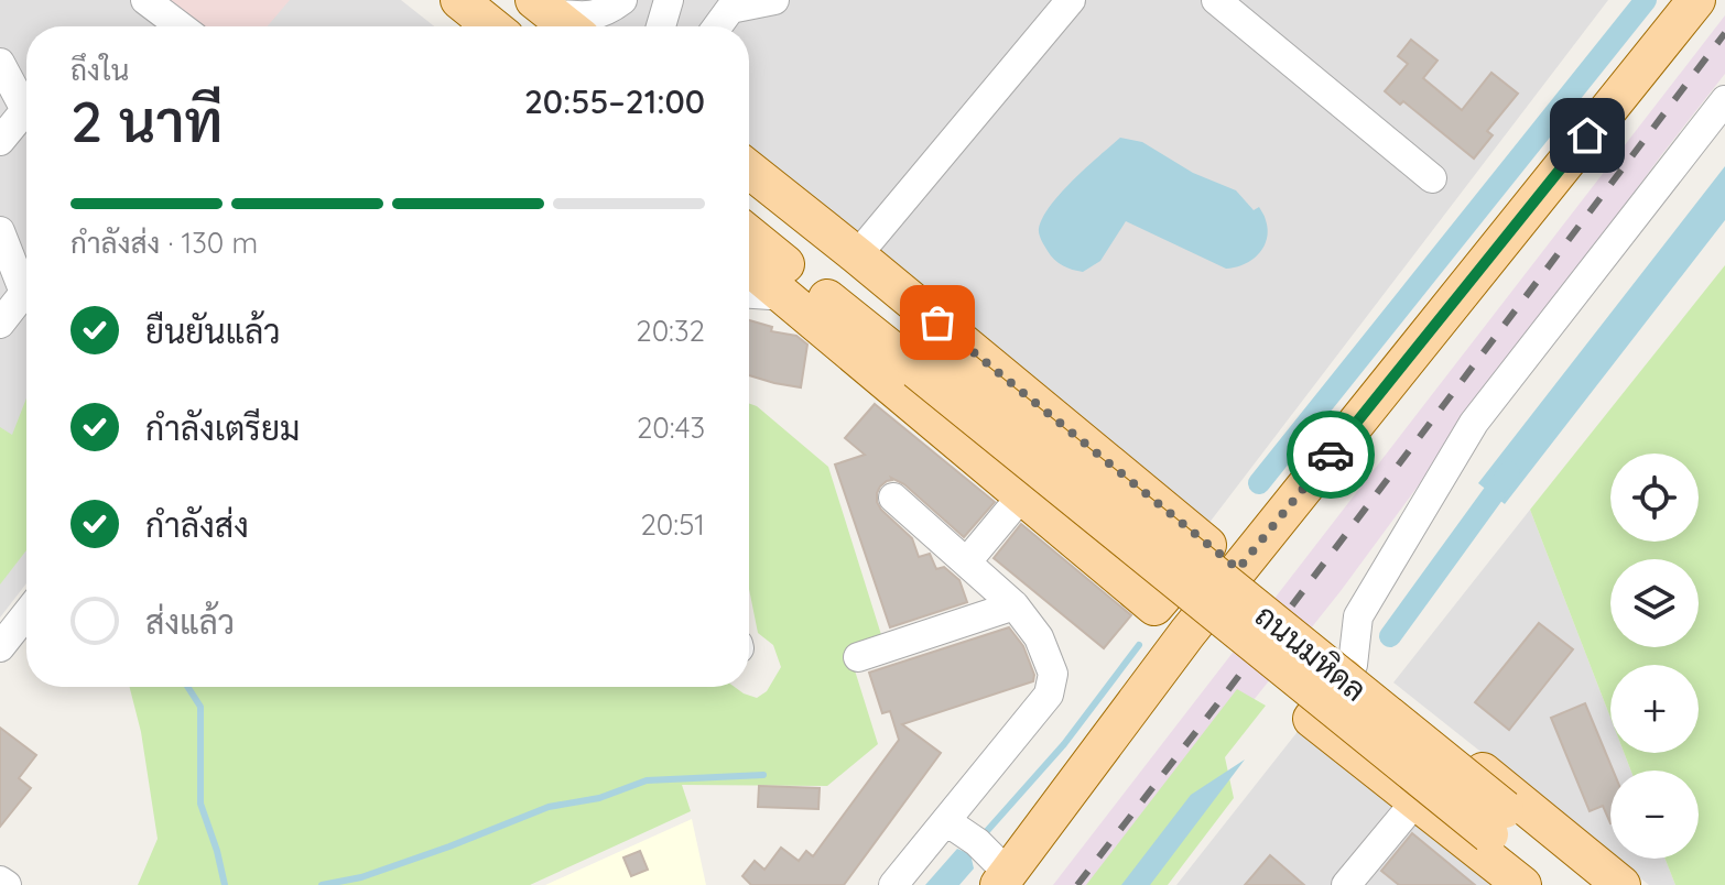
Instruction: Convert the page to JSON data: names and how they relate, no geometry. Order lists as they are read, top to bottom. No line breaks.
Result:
{"streets":{"main road":["ถนนมหิดล"]},"page":{"heading":["2 นาที","ถึงใน","20:55–21:00"],"bar":"กำลังส่ง · 130 m","list":[["ยืนยันแล้ว","20:32"],["กำลังเตรียม","20:43"],["กำลังส่ง","20:51"],"ส่งแล้ว"],"map_buttons":["+","−"]}}
